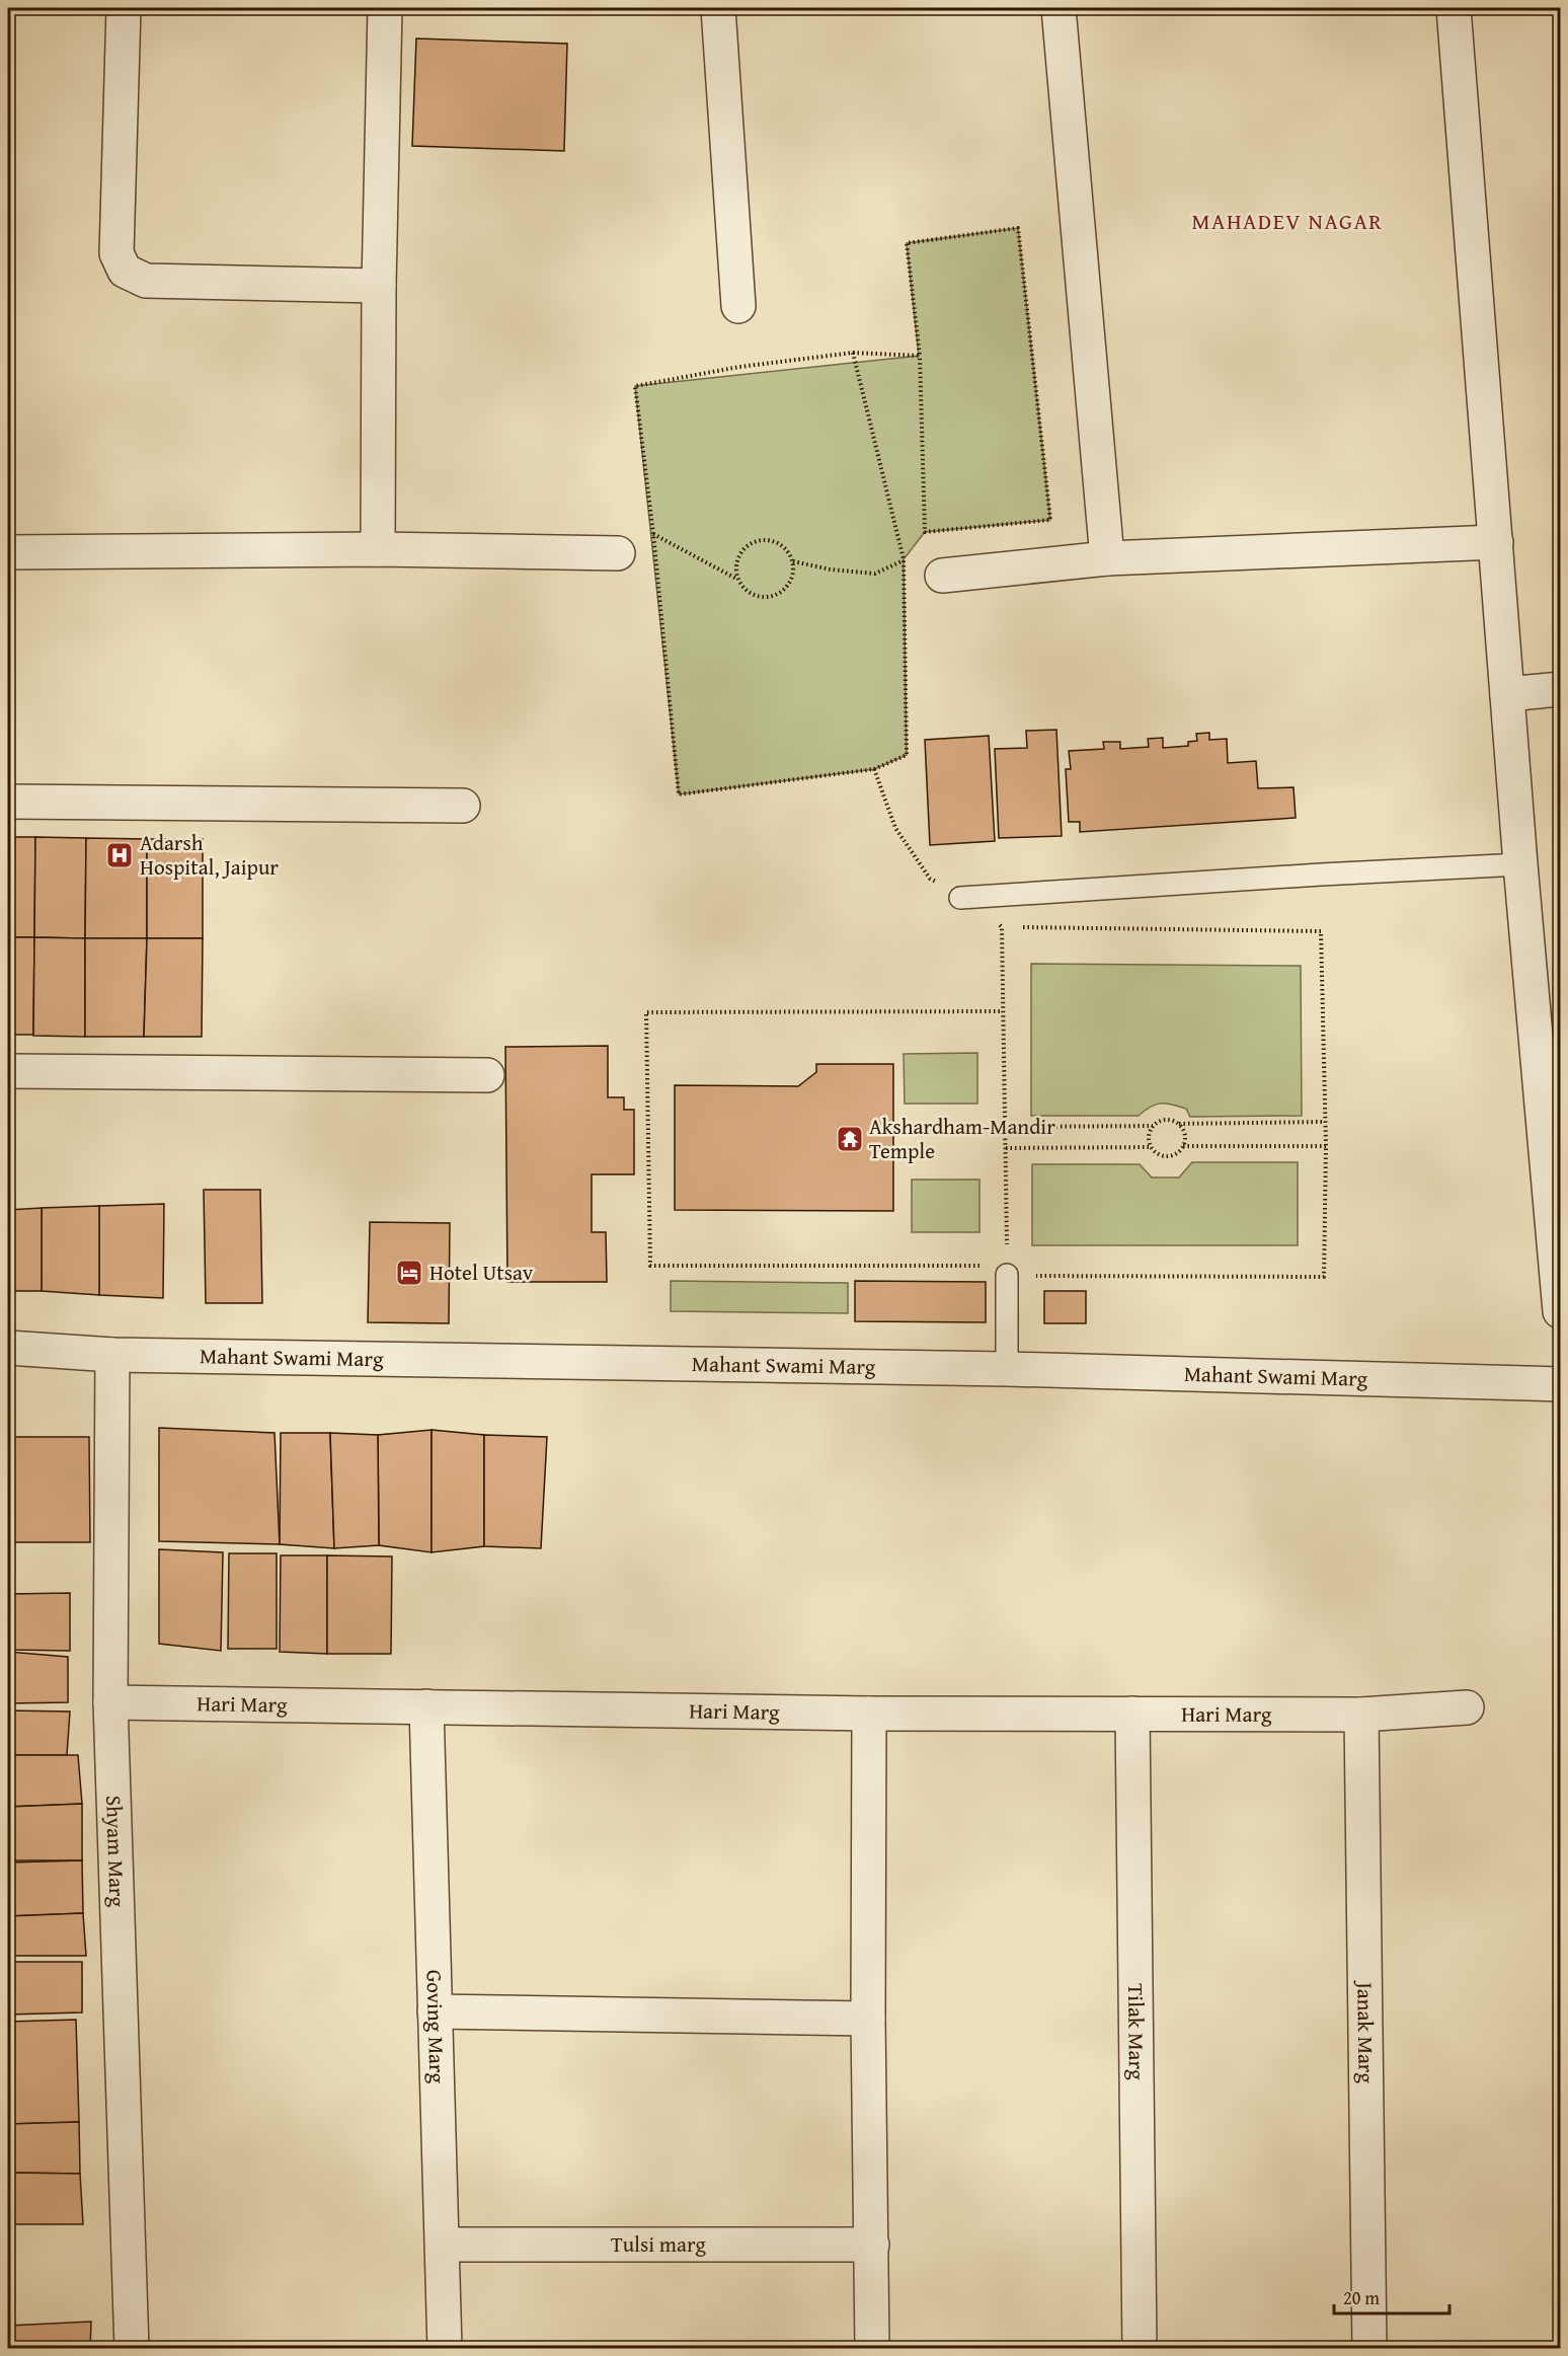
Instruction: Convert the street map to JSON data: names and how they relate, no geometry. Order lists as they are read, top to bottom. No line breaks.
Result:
{"streets":{"street":["Mahant Swami Marg","Hari Marg","Shyam Marg","Goving Marg","Tilak Marg","Janak Marg","Tulsi marg"]},"crossings":[["Mahant Swami Marg","Shyam Marg"],["Hari Marg","Shyam Marg"],["Hari Marg","Goving Marg"],["Hari Marg","Tilak Marg"],["Hari Marg","Janak Marg"],["Goving Marg","Tulsi marg"]],"districts":["MAHADEV NAGAR"],"places":{"hospital":["Adarsh Hospital, Jaipur"],"temple":["Akshardham-Mandir Temple"],"hotel":["Hotel Utsav"]},"scale_bar":"20 m"}
